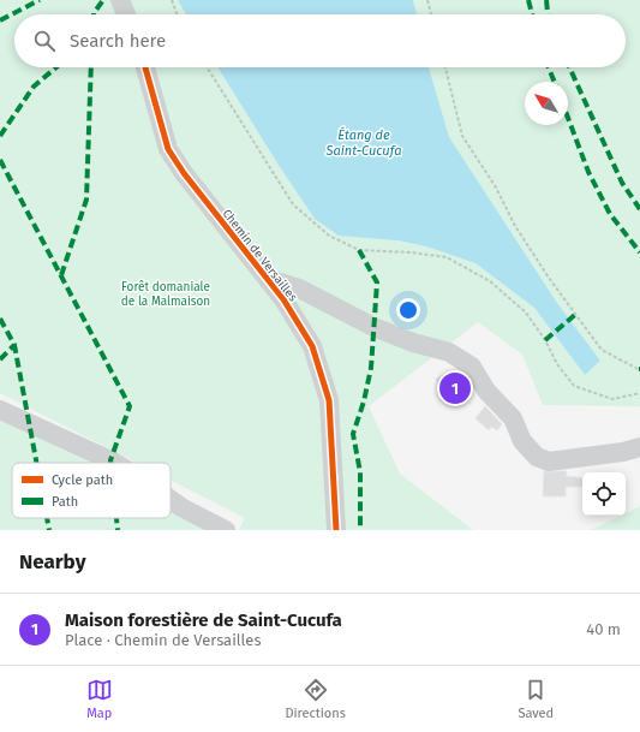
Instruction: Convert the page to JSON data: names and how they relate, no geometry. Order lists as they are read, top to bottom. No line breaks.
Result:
{"streets":{"street":["Chemin de Versailles"]},"water":["Étang de Saint-Cucufa"],"parks":["Forêt domaniale de la Malmaison"],"legend":["Cycle path","Path"],"north":"top left","page":{"search":"Search here","pins":"1","heading":"Nearby","list":[{"mark":"1","name":"Maison forestière de Saint-Cucufa","note":"Place · Chemin de Versailles","value":"40 m"}],"nav":["Map","Directions","Saved"]}}
